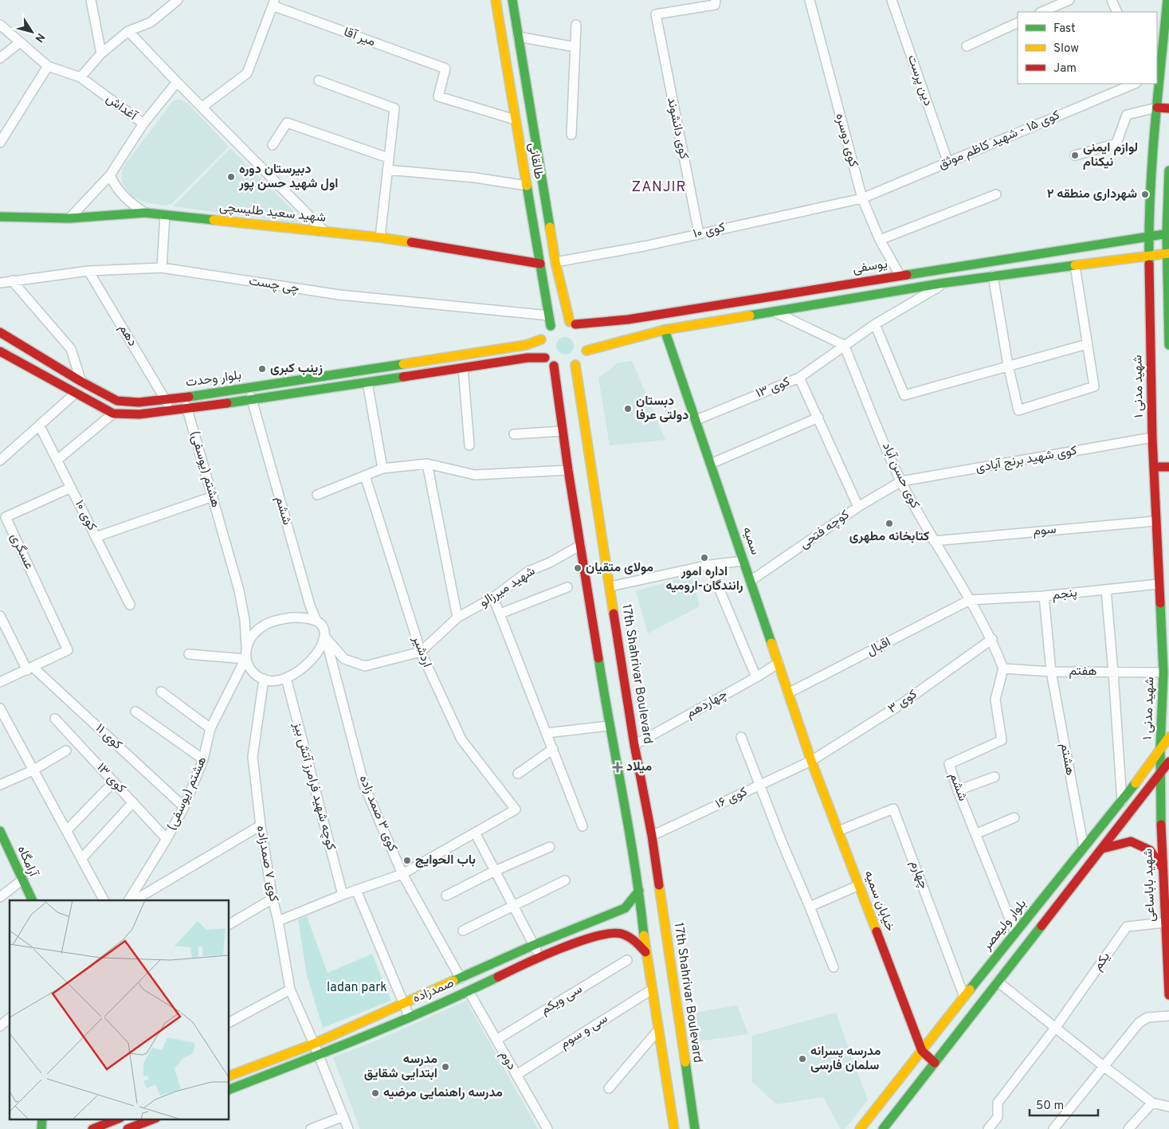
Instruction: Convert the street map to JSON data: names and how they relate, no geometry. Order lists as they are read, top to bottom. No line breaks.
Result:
{"streets":{"main road":["طالقانی","شهید سعید طلیسچی","یوسفی","بلوار وحدت","شهید مدنی ۱","سمیه","17th Shahrivar Boulevard","آرامگاه","شهید باباساعی","خیابان سمیه","بلوار ولیعصر","صمدزاده"],"street":["میر آقا","دین پرست","آغداش","کوی دانشوند","کوی دوسره","کوی ۱۵ - شهید کاظم موثق","کوی ۱۰","چی چست","دهم","کوی ۱۳","کوی شهید برنج آبادی","هشتم (یوسفی)","کوی حسن آباد","ششم","کوچه فتحی","سوم","عسگری","شهید میرزالو","پنجم","اقبال","اردشیر","هفتم","کوی ۳","چهاردهم","کوی ۱۱","هشتم","کوچه شهید فرامرز آتش بیز","کوی ۱۶","کوی ۳ صمد زاده","کوی ۷ صمدزاده","چهارم","یکم","سی ویکم","سی و سوم","دوم"]},"crossings":[["میر آقا","طالقانی"],["دین پرست","کوی ۱۵ - شهید کاظم موثق"],["آغداش","شهید سعید طلیسچی"],["کوی دانشوند","کوی ۱۰"],["کوی دوسره","کوی ۱۵ - شهید کاظم موثق"],["کوی دوسره","کوی ۱۰"],["کوی دوسره","یوسفی"],["کوی ۱۵ - شهید کاظم موثق","کوی ۱۰"],["طالقانی","شهید سعید طلیسچی"],["طالقانی","کوی ۱۰"],["طالقانی","یوسفی"],["طالقانی","چی چست"],["طالقانی","بلوار وحدت"],["طالقانی","17th Shahrivar Boulevard"],["کوی ۱۰","عسگری"],["یوسفی","بلوار وحدت"],["یوسفی","شهید مدنی ۱"],["یوسفی","17th Shahrivar Boulevard"],["چی چست","دهم"],["دهم","بلوار وحدت"],["بلوار وحدت","هشتم (یوسفی)"],["بلوار وحدت","ششم"],["بلوار وحدت","17th Shahrivar Boulevard"],["شهید مدنی ۱","کوی شهید برنج آبادی"],["شهید مدنی ۱","سوم"],["شهید مدنی ۱","پنجم"],["شهید مدنی ۱","هفتم"],["شهید مدنی ۱","شهید باباساعی"],["شهید مدنی ۱","بلوار ولیعصر"],["کوی ۱۳","هشتم (یوسفی)"],["کوی ۱۳","کوی حسن آباد"],["کوی ۱۳","سمیه"],["کوی شهید برنج آبادی","کوی حسن آباد"],["کوی شهید برنج آبادی","کوچه فتحی"],["هشتم (یوسفی)","ششم"],["هشتم (یوسفی)","کوی ۱۱"],["هشتم (یوسفی)","کوچه شهید فرامرز آتش بیز"],["هشتم (یوسفی)","کوی ۳ صمد زاده"],["هشتم (یوسفی)","کوی ۷ صمدزاده"],["کوی حسن آباد","ششم"],["کوی حسن آباد","کوچه فتحی"],["کوی حسن آباد","سوم"],["کوی حسن آباد","پنجم"],["کوی حسن آباد","اقبال"],["کوی حسن آباد","هفتم"],["کوی حسن آباد","کوی ۳"],["ششم","هفتم"],["ششم","کوچه شهید فرامرز آتش بیز"],["ششم","کوی ۳ صمد زاده"],["ششم","کوی ۷ صمدزاده"],["ششم","بلوار ولیعصر"],["کوچه فتحی","سمیه"],["سمیه","اقبال"],["سمیه","کوی ۳"],["سمیه","چهاردهم"],["سمیه","کوی ۱۶"],["سمیه","خیابان سمیه"],["عسگری","کوی ۱۱"],["شهید میرزالو","اردشیر"],["شهید میرزالو","17th Shahrivar Boulevard"],["پنجم","اقبال"],["پنجم","هشتم"],["هفتم","هشتم"],["17th Shahrivar Boulevard","چهاردهم"],["17th Shahrivar Boulevard","کوی ۱۶"],["17th Shahrivar Boulevard","صمدزاده"],["17th Shahrivar Boulevard","سی و سوم"],["کوی ۳","کوی ۱۶"],["کوی ۳","خیابان سمیه"],["هشتم","بلوار ولیعصر"],["کوچه شهید فرامرز آتش بیز","کوی ۳ صمد زاده"],["کوچه شهید فرامرز آتش بیز","کوی ۷ صمدزاده"],["کوی ۱۶","خیابان سمیه"],["کوی ۳ صمد زاده","کوی ۷ صمدزاده"],["کوی ۳ صمد زاده","صمدزاده"],["کوی ۷ صمدزاده","صمدزاده"],["چهارم","خیابان سمیه"],["چهارم","بلوار ولیعصر"],["شهید باباساعی","یکم"],["خیابان سمیه","بلوار ولیعصر"],["صمدزاده","دوم"],["سی ویکم","دوم"],["سی و سوم","دوم"]],"districts":["ZANJIR"],"parks":["ladan park"],"places":{"other":["لوازم ایمنی نیکنام","دبیرستان دوره اول شهید حسن پور","شهرداری منطقه ۲","زینب کبری","دبستان دولتی عرفا","کتابخانه مطهری","اداره امور رانندگان-ارومیه","مولای متقیان","باب الحوایج","مدرسه پسرانه سلمان فارسی","مدرسه ابتدایی شقایق","مدرسه راهنمایی مرضیه"],"health":["میلاد"]},"legend":["Fast","Slow","Jam"],"scale_bar":"50 m","north":"bottom right"}
